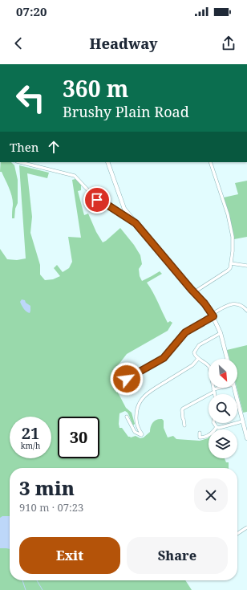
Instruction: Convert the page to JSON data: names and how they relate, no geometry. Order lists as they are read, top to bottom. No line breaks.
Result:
{"north":"bottom right","page":{"status":"07:20","header":"Headway","turn":["360 m","Brushy Plain Road"],"then":"Then","speed":"21 km/h","limit":"30","heading":["3 min","910 m · 07:23"],"buttons":["Exit","Share"]}}
